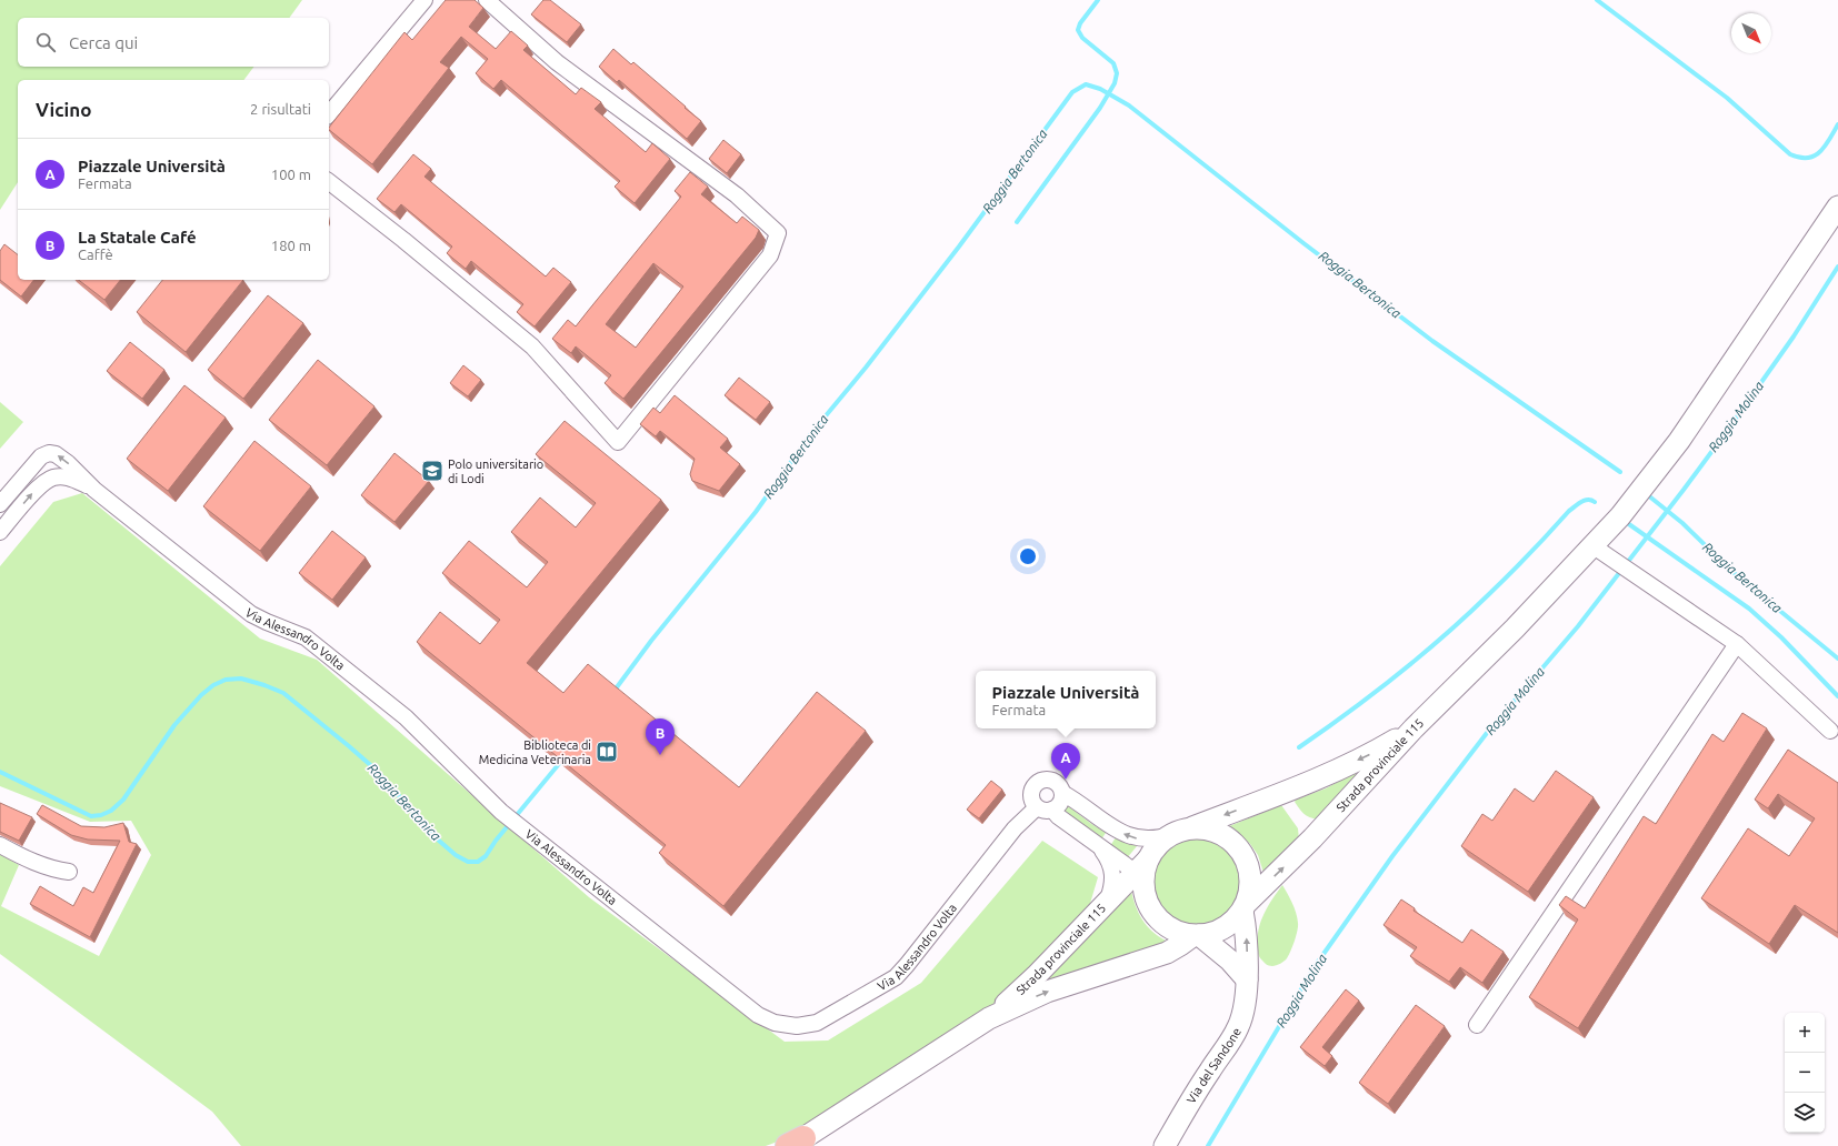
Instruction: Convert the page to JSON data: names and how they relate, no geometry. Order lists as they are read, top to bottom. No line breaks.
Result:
{"streets":{"main road":["Strada provinciale 115","Via del Sandone"],"street":["Via Alessandro Volta"]},"crossings":[["Strada provinciale 115","Via del Sandone"]],"water":["Roggia Bertonica","Roggia Molina"],"places":{"school or university":["Polo universitario di Lodi"],"library":["Biblioteca di Medicina Veterinaria"]},"north":"bottom right","page":{"search":"Cerca qui","heading":["Vicino","2 risultati"],"list":[{"mark":"A","name":"Piazzale Università","note":"Fermata","value":"100 m"},{"mark":"B","name":"La Statale Café","note":"Caffè","value":"180 m"}],"popup":["Piazzale Università","Fermata"],"pins":["B","A"],"map_buttons":["+","−"]}}
